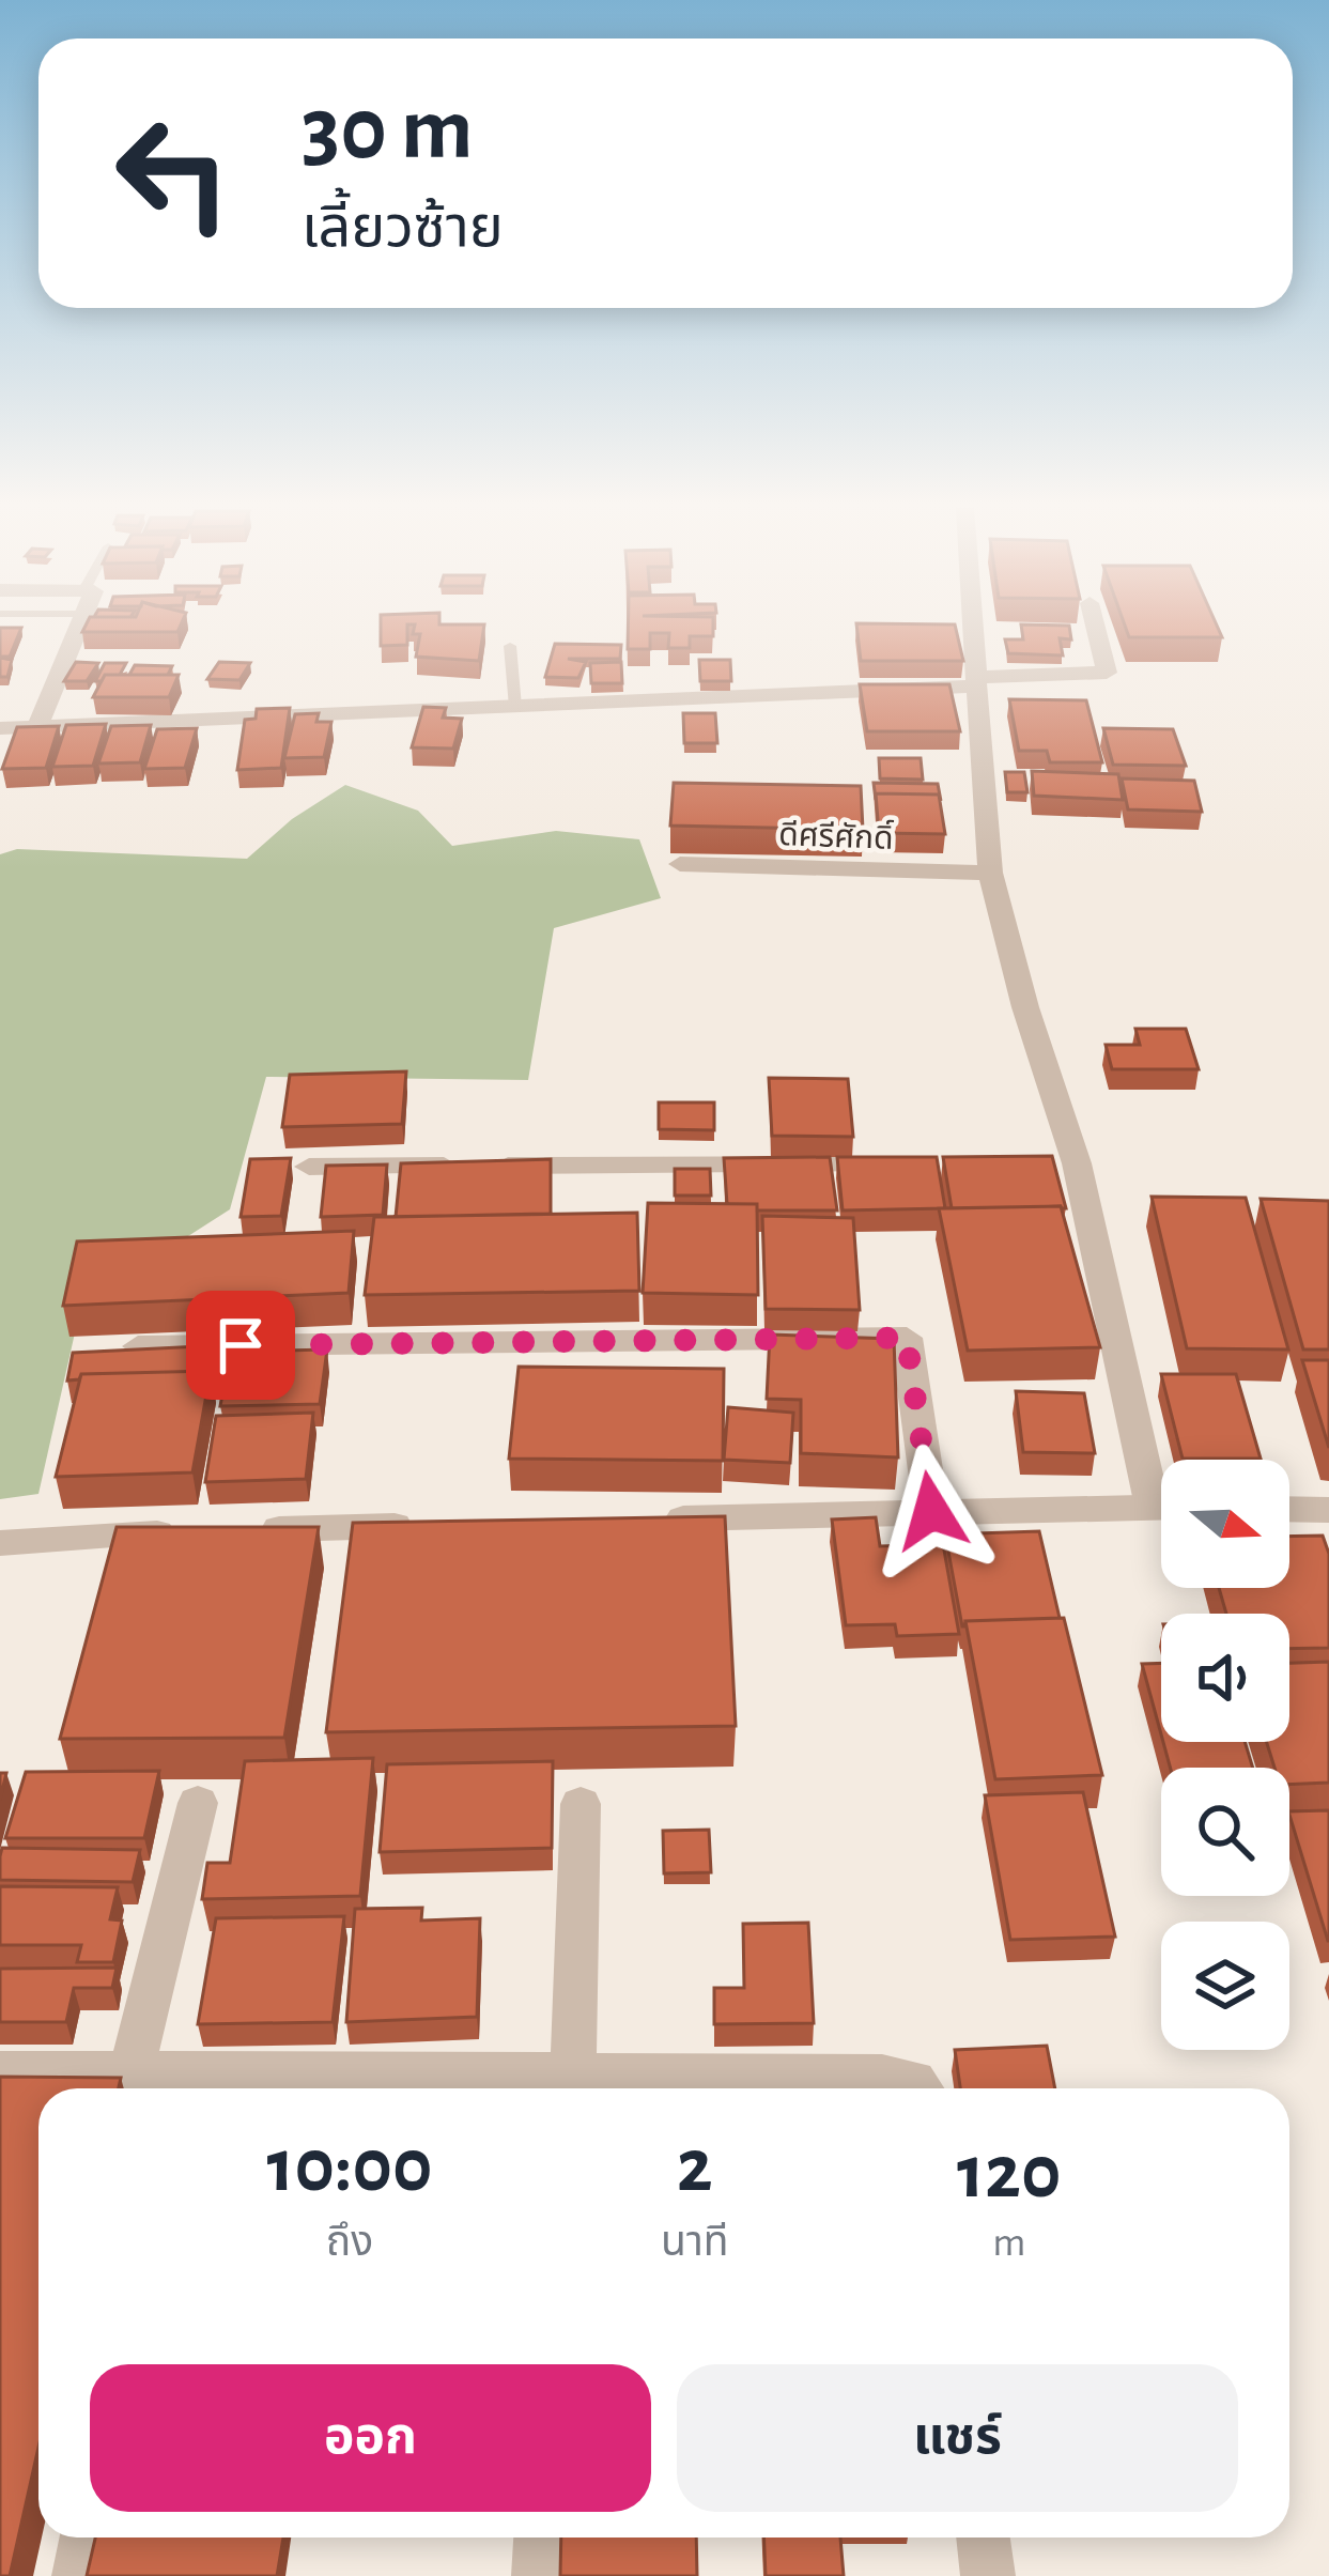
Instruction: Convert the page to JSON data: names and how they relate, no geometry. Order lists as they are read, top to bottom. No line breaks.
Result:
{"streets":{"street":["ดีศรีศักดิ์"]},"north":"right","page":{"turn":["30 m","เลี้ยวซ้าย"],"eta":["10:00","ถึง","2","นาที","120","m"],"buttons":["ออก","แชร์"]}}
